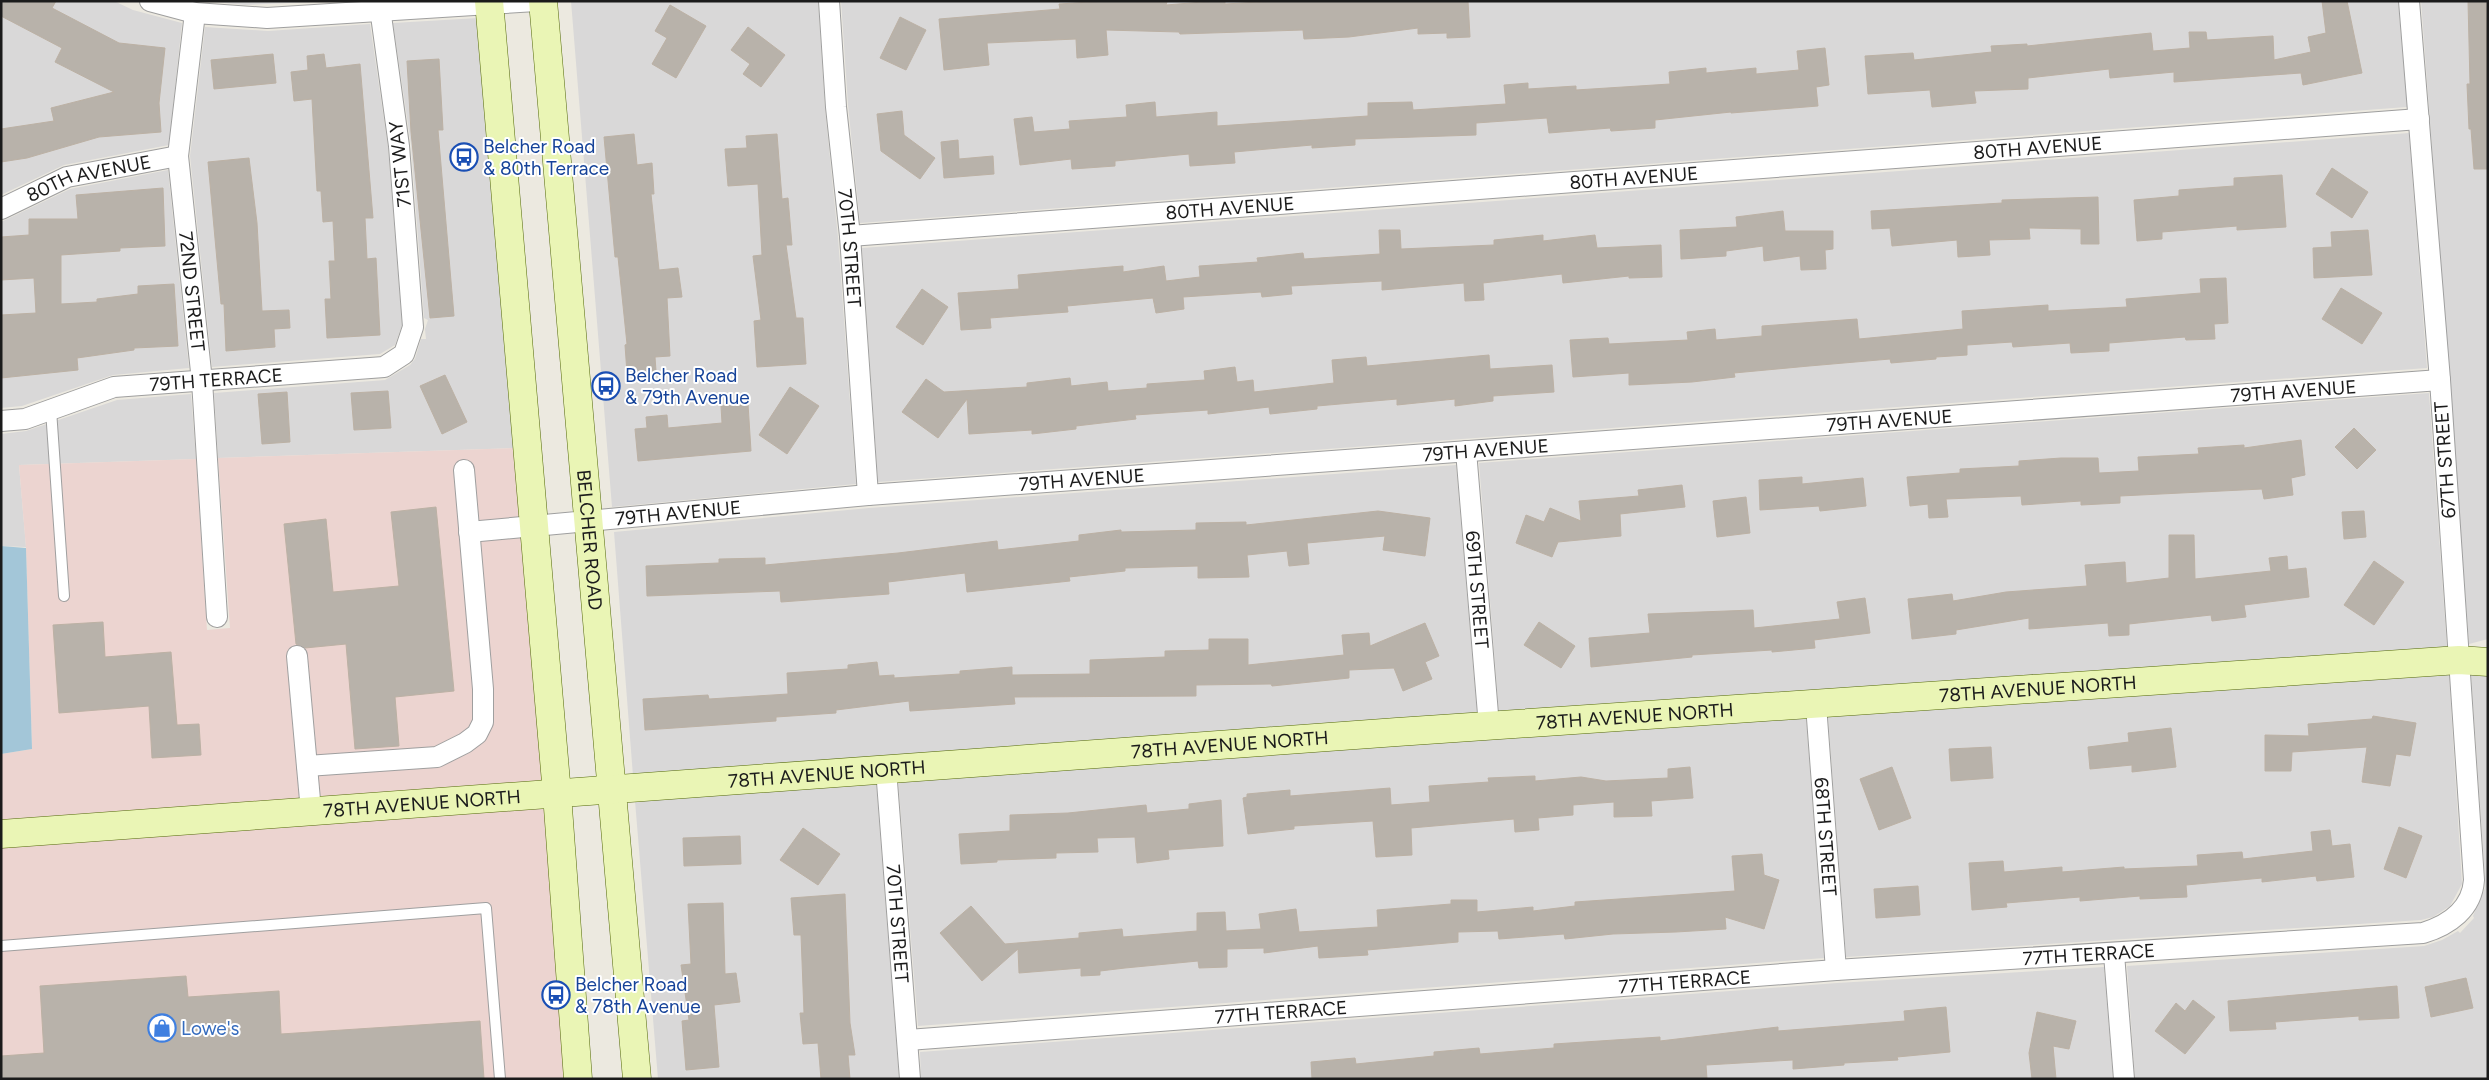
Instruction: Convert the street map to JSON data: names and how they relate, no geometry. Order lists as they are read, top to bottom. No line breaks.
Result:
{"streets":{"street":["80TH AVENUE","71ST WAY","70TH STREET","72ND STREET","79TH TERRACE","79TH AVENUE","67TH STREET","BELCHER ROAD","69TH STREET","78TH AVENUE NORTH","68TH STREET","77TH TERRACE"]},"crossings":[["80TH AVENUE","70TH STREET"],["80TH AVENUE","72ND STREET"],["80TH AVENUE","67TH STREET"],["71ST WAY","79TH TERRACE"],["70TH STREET","79TH AVENUE"],["70TH STREET","78TH AVENUE NORTH"],["70TH STREET","77TH TERRACE"],["72ND STREET","79TH TERRACE"],["79TH AVENUE","67TH STREET"],["79TH AVENUE","BELCHER ROAD"],["79TH AVENUE","69TH STREET"],["67TH STREET","78TH AVENUE NORTH"],["67TH STREET","77TH TERRACE"],["BELCHER ROAD","78TH AVENUE NORTH"],["69TH STREET","78TH AVENUE NORTH"],["78TH AVENUE NORTH","68TH STREET"],["68TH STREET","77TH TERRACE"]],"places":{"bus stop":["Belcher Road & 80th Terrace","Belcher Road & 79th Avenue","Belcher Road & 78th Avenue"],"shop":["Lowe's"]}}
